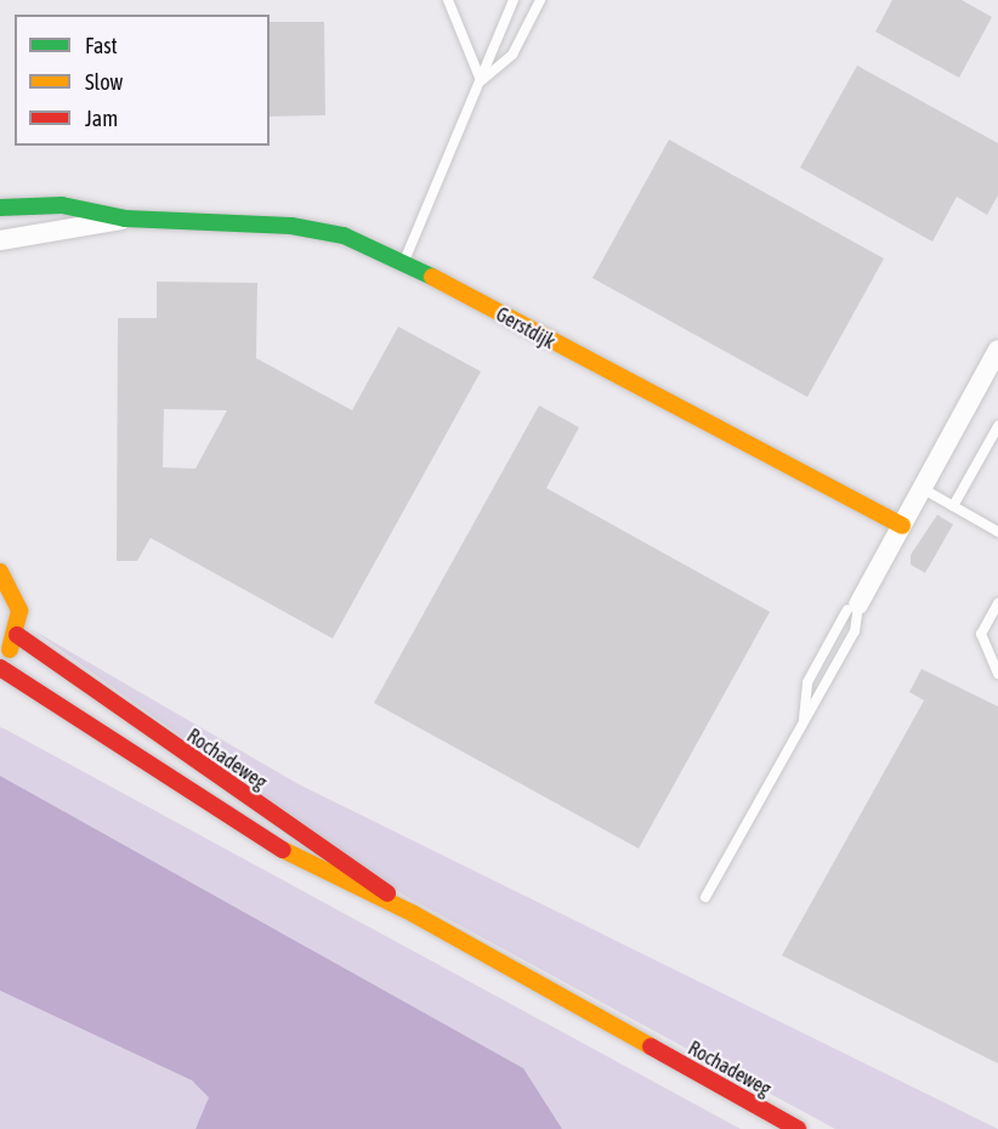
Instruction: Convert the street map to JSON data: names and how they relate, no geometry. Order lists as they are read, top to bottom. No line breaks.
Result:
{"streets":{"main road":["Gerstdijk","Rochadeweg"]},"legend":["Fast","Slow","Jam"]}
